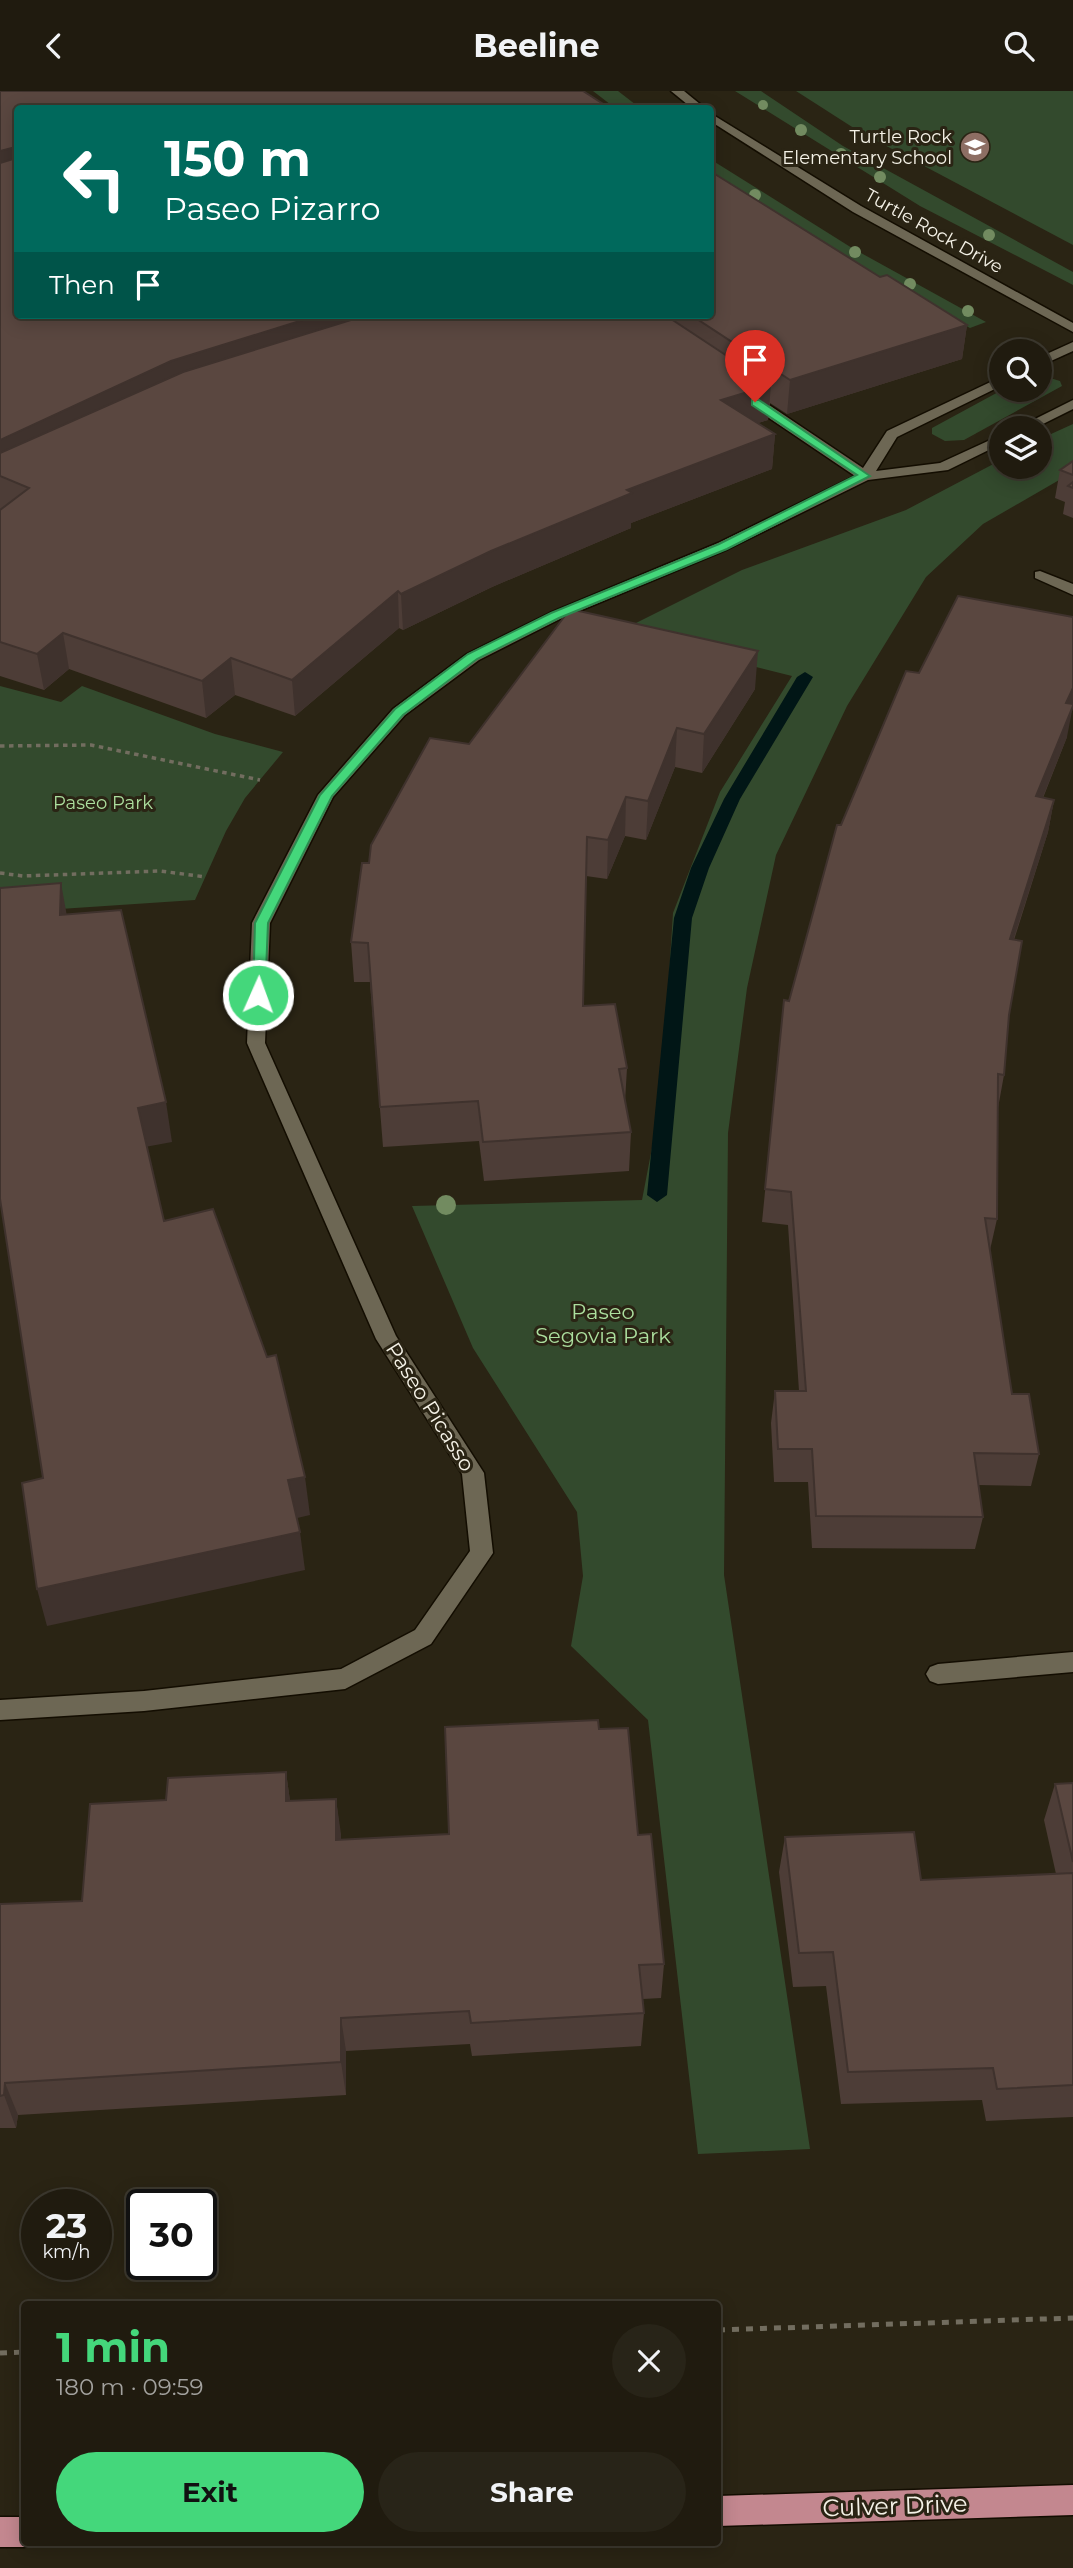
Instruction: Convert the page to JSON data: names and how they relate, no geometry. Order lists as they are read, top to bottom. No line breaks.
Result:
{"streets":{"main road":["Culver Drive"],"street":["Turtle Rock Drive","Paseo Picasso"]},"parks":["Paseo Park","Paseo Segovia Park"],"places":{"school or university":["Turtle Rock Elementary School"]},"page":{"header":"Beeline","turn":["150 m","Paseo Pizarro"],"then":"Then","speed":"23 km/h","limit":"30","heading":["1 min","180 m · 09:59"],"buttons":["Exit","Share"]}}
